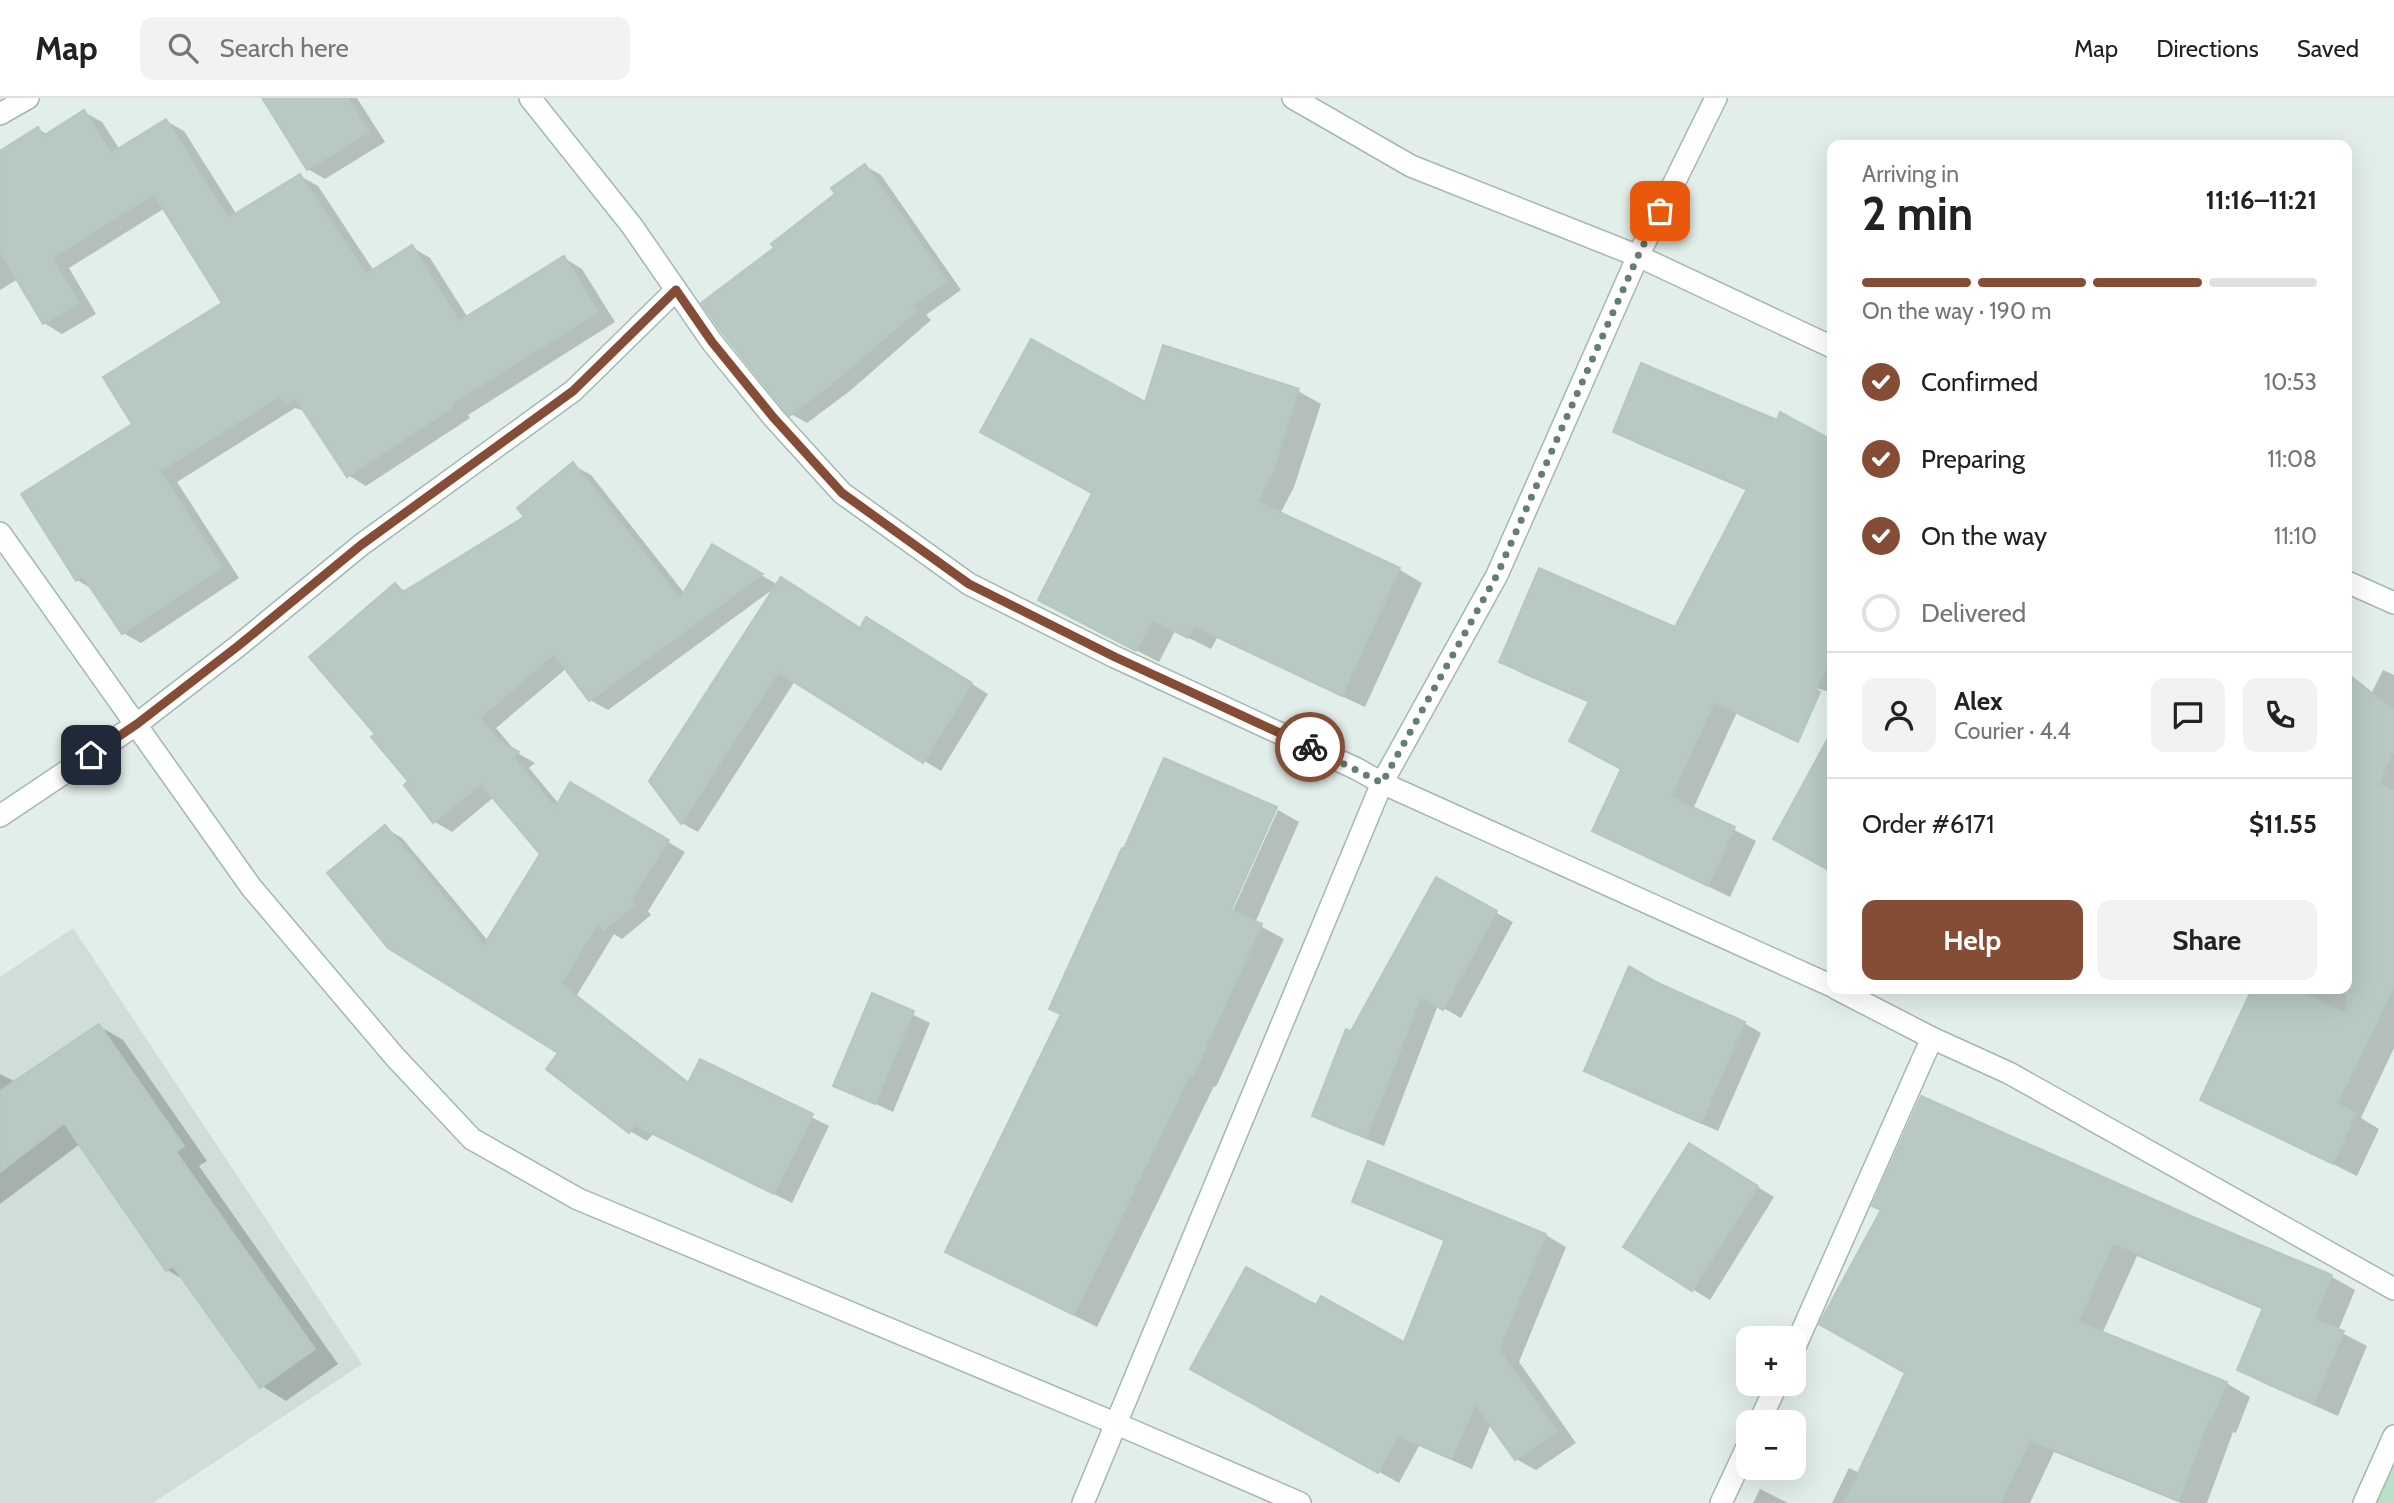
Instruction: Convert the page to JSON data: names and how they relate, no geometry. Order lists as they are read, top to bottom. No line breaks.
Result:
{"page":{"header":"Map","search":"Search here","nav":["Map","Directions","Saved"],"heading":["2 min","Arriving in","11:16–11:21"],"panel":["Alex","Courier · 4.4","Order #6171","$11.55"],"bar":"On the way · 190 m","list":[["Confirmed","10:53"],["Preparing","11:08"],["On the way","11:10"],"Delivered"],"buttons":["Help","Share"],"map_buttons":["+","−"]}}
